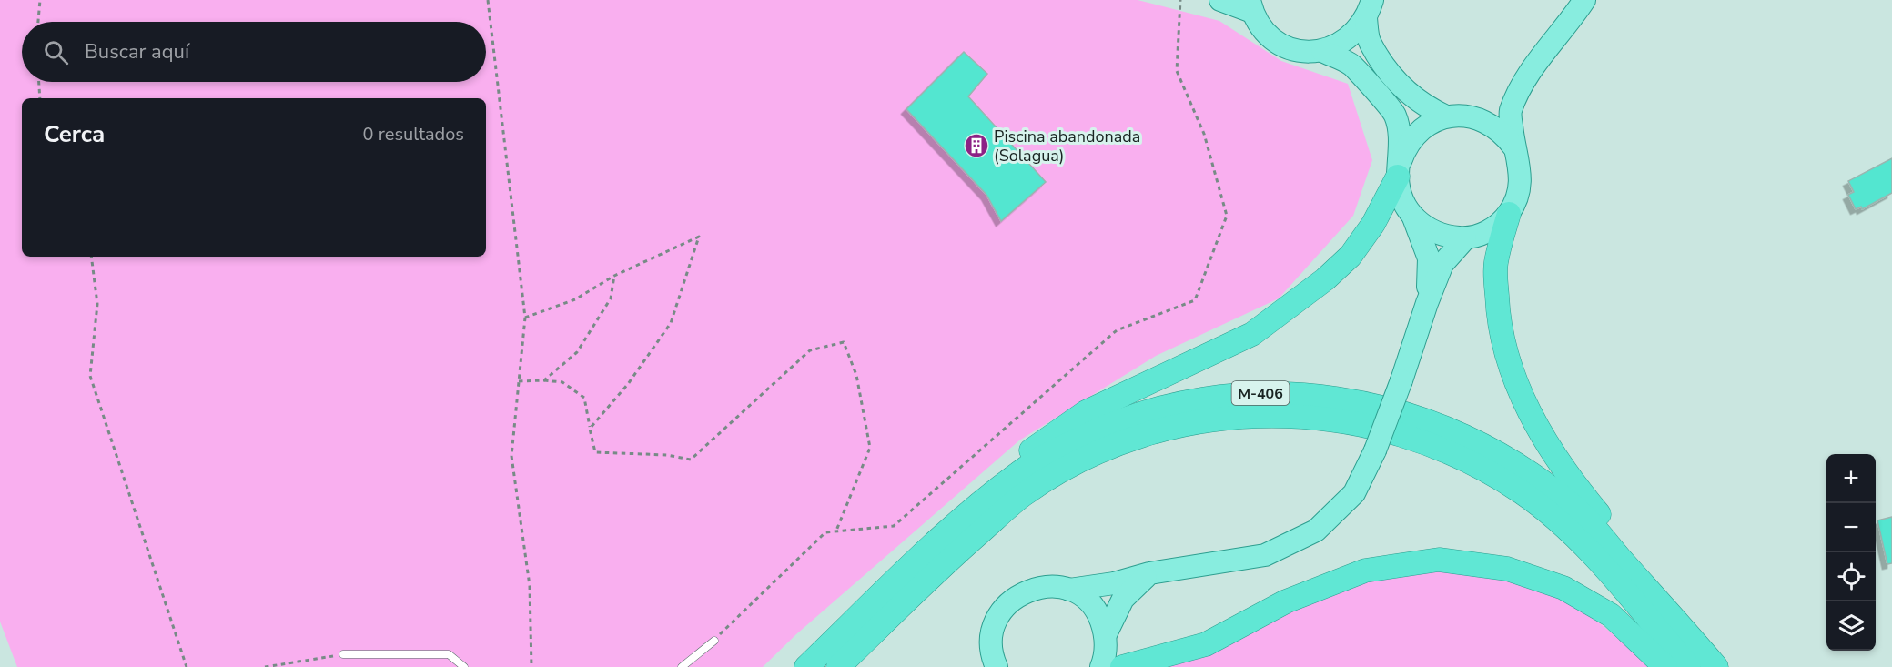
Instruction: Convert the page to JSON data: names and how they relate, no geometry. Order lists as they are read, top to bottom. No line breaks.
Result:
{"streets":{"highway":["M-406"]},"places":{"building":["Piscina abandonada (Solagua)"]},"page":{"search":"Buscar aquí","heading":["Cerca","0 resultados"],"map_buttons":["+","−"]}}
